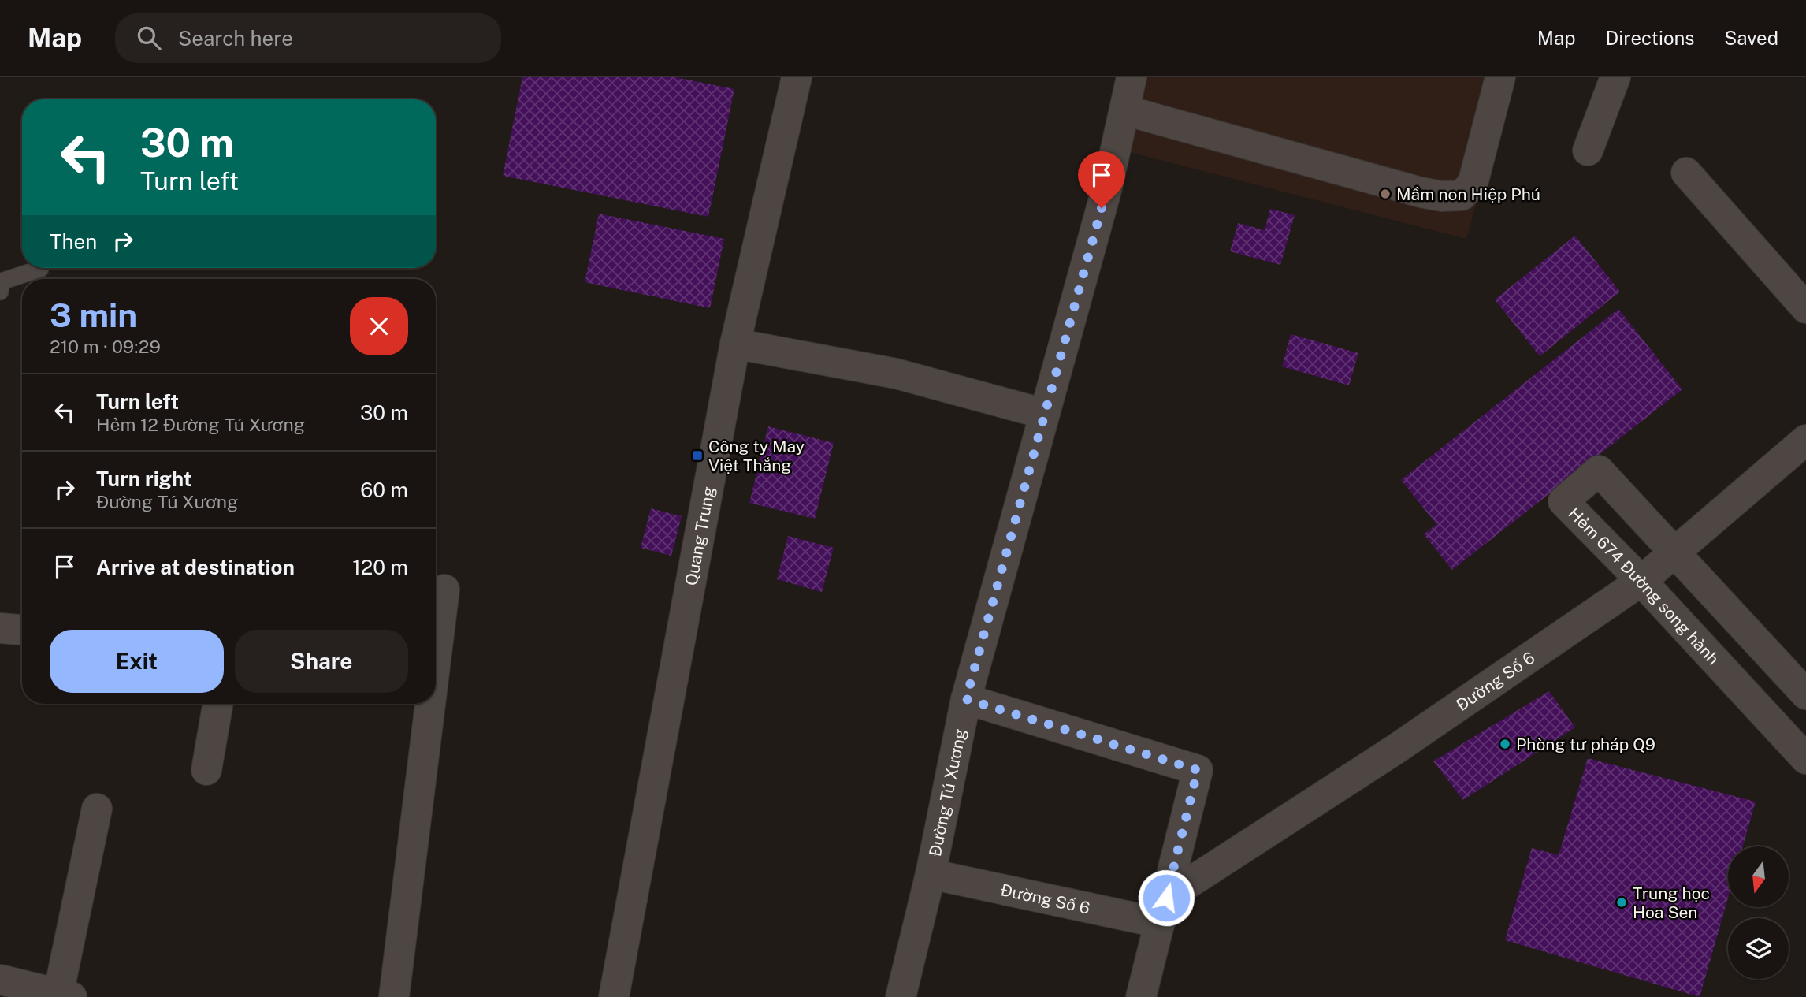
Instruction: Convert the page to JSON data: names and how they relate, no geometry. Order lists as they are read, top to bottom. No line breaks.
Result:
{"streets":{"street":["Quang Trung","Hẻm 674 Đường song hành","Đường Số 6","Đường Tú Xương"]},"crossings":[["Hẻm 674 Đường song hành","Đường Số 6"],["Đường Số 6","Đường Tú Xương"]],"places":{"other":["Mầm non Hiệp Phú","Phòng tư pháp Q9","Trung học Hoa Sen"],"transit":["Công ty May Việt Thắng"]},"north":"bottom","page":{"header":"Map","search":"Search here","nav":["Map","Directions","Saved"],"turn":["30 m","Turn left"],"then":"Then","heading":["3 min","210 m · 09:29"],"list":[{"name":"Turn left","note":"Hẻm 12 Đường Tú Xương","value":"30 m"},{"name":"Turn right","note":"Đường Tú Xương","value":"60 m"},{"name":"Arrive at destination","value":"120 m"}],"buttons":["Exit","Share"]}}
